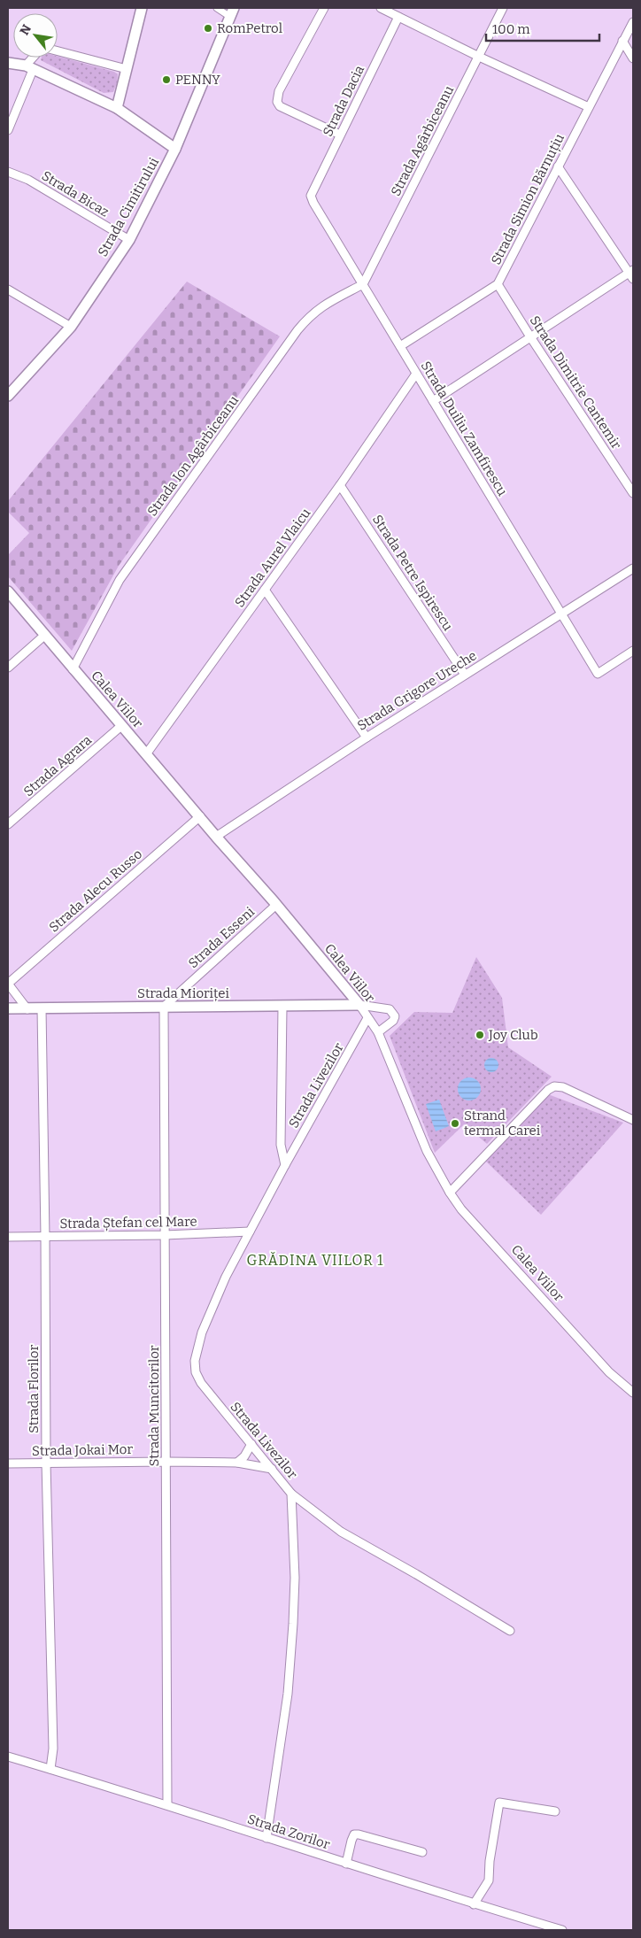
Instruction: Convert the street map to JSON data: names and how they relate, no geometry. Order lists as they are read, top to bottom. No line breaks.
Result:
{"streets":{"street":["Strada Dacia","Strada Agârbiceanu","Strada Bicaz","Strada Simion Bărnuțiu","Strada Cimitirului","Strada Dimitrie Cantemir","Strada Duiliu Zamfirescu","Strada Ion Agârbiceanu","Strada Aurel Vlaicu","Strada Petre Ispirescu","Strada Grigore Ureche","Calea Viilor","Strada Agrara","Strada Alecu Russo","Strada Esseni","Strada Mioriței","Strada Livezilor","Strada Ștefan cel Mare","Strada Florilor","Strada Muncitorilor","Strada Jokai Mor","Strada Zorilor"]},"crossings":[["Strada Dacia","Strada Duiliu Zamfirescu"],["Strada Agârbiceanu","Strada Duiliu Zamfirescu"],["Strada Agârbiceanu","Strada Ion Agârbiceanu"],["Strada Bicaz","Strada Cimitirului"],["Strada Simion Bărnuțiu","Strada Dimitrie Cantemir"],["Strada Simion Bărnuțiu","Strada Duiliu Zamfirescu"],["Strada Duiliu Zamfirescu","Strada Ion Agârbiceanu"],["Strada Duiliu Zamfirescu","Strada Aurel Vlaicu"],["Strada Duiliu Zamfirescu","Strada Grigore Ureche"],["Strada Ion Agârbiceanu","Calea Viilor"],["Strada Aurel Vlaicu","Strada Petre Ispirescu"],["Strada Aurel Vlaicu","Calea Viilor"],["Strada Petre Ispirescu","Strada Grigore Ureche"],["Strada Grigore Ureche","Calea Viilor"],["Calea Viilor","Strada Agrara"],["Calea Viilor","Strada Alecu Russo"],["Calea Viilor","Strada Esseni"],["Calea Viilor","Strada Mioriței"],["Calea Viilor","Strada Livezilor"],["Strada Esseni","Strada Mioriței"],["Strada Esseni","Strada Muncitorilor"],["Strada Mioriței","Strada Livezilor"],["Strada Mioriței","Strada Florilor"],["Strada Mioriței","Strada Muncitorilor"],["Strada Livezilor","Strada Ștefan cel Mare"],["Strada Livezilor","Strada Jokai Mor"],["Strada Livezilor","Strada Zorilor"],["Strada Ștefan cel Mare","Strada Florilor"],["Strada Ștefan cel Mare","Strada Muncitorilor"],["Strada Florilor","Strada Jokai Mor"],["Strada Florilor","Strada Zorilor"],["Strada Muncitorilor","Strada Jokai Mor"],["Strada Muncitorilor","Strada Zorilor"]],"districts":["GRĂDINA VIILOR 1"],"places":["RomPetrol","PENNY","Joy Club","Strand termal Carei"],"scale_bar":"100 m","north":"top left"}
